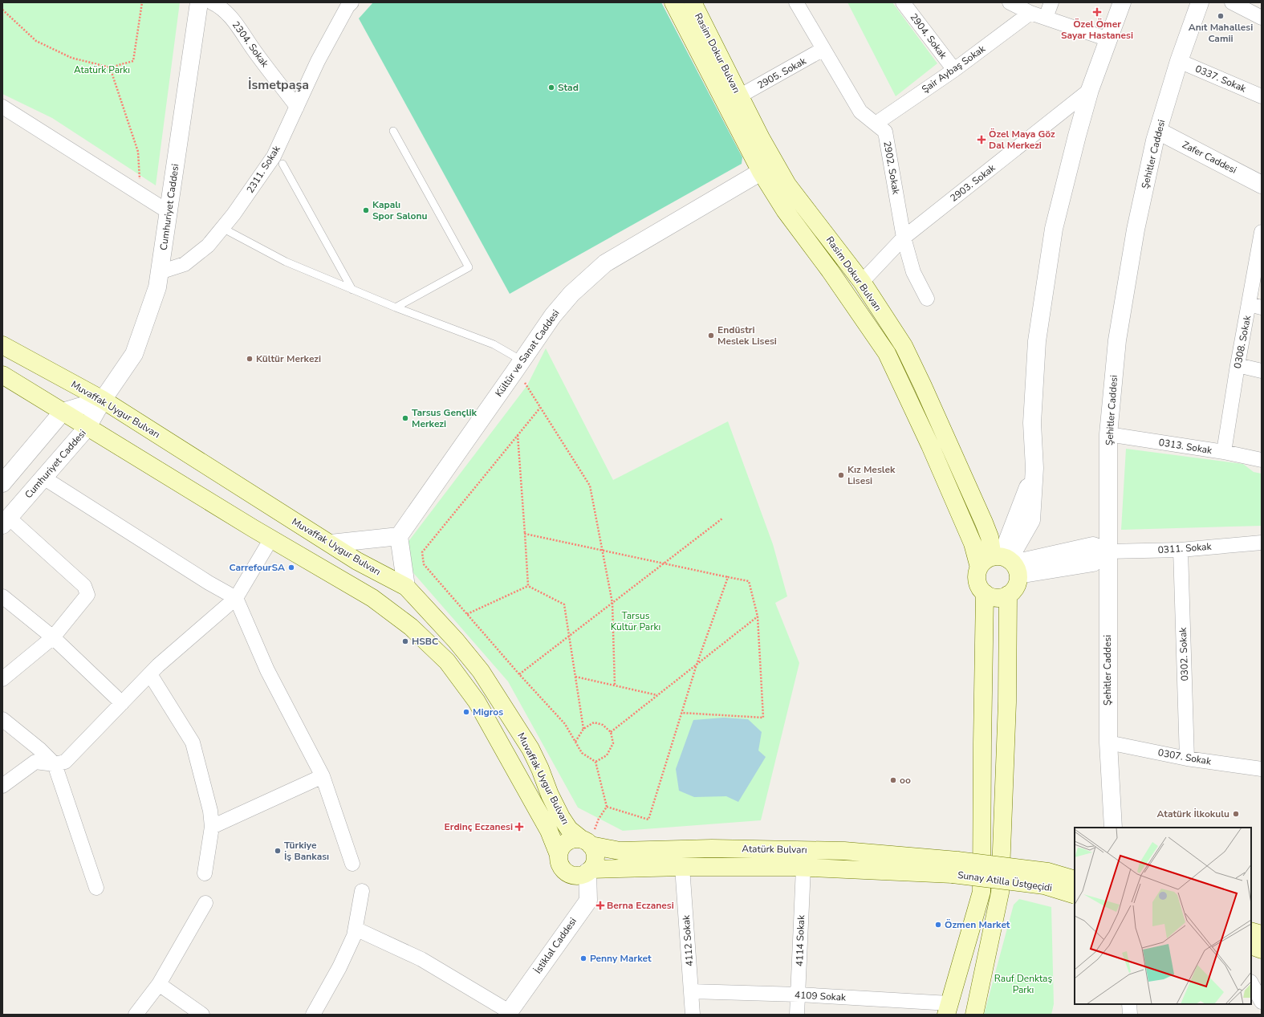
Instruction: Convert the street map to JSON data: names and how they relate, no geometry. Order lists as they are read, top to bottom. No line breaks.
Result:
{"streets":{"main road":["Rasim Dokur Bulvarı","Muvaffak Uygur Bulvarı","Atatürk Bulvarı","Sunay Atilla Üstgeçidi"],"street":["2904. Sokak","2304. Sokak","Şair Aybaş Sokak","2905. Sokak","0337. Sokak","Şehitler Caddesi","Zafer Caddesi","2902. Sokak","2311. Sokak","2903. Sokak","Cumhuriyet Caddesi","0308. Sokak","Kültür ve Sanat Caddesi","0313. Sokak","0311. Sokak","0302. Sokak","0307. Sokak","4112 Sokak","4114 Sokak","İstiklal Caddesi","4109 Sokak"]},"crossings":[["2904. Sokak","Şair Aybaş Sokak"],["2304. Sokak","2311. Sokak"],["Rasim Dokur Bulvarı","2905. Sokak"],["Rasim Dokur Bulvarı","2903. Sokak"],["Şair Aybaş Sokak","2902. Sokak"],["2905. Sokak","2902. Sokak"],["0337. Sokak","Şehitler Caddesi"],["Şehitler Caddesi","Zafer Caddesi"],["Şehitler Caddesi","0313. Sokak"],["Şehitler Caddesi","0311. Sokak"],["Şehitler Caddesi","0307. Sokak"],["2902. Sokak","2903. Sokak"],["2311. Sokak","Cumhuriyet Caddesi"],["Cumhuriyet Caddesi","Muvaffak Uygur Bulvarı"],["0308. Sokak","0313. Sokak"],["Muvaffak Uygur Bulvarı","Atatürk Bulvarı"],["Muvaffak Uygur Bulvarı","İstiklal Caddesi"],["0311. Sokak","0302. Sokak"],["0302. Sokak","0307. Sokak"],["Atatürk Bulvarı","Sunay Atilla Üstgeçidi"],["Atatürk Bulvarı","4112 Sokak"],["Atatürk Bulvarı","4114 Sokak"],["Atatürk Bulvarı","İstiklal Caddesi"],["4112 Sokak","4109 Sokak"],["4114 Sokak","4109 Sokak"]],"districts":["İsmetpaşa"],"parks":["Atatürk Parkı","Tarsus Kültür Parkı","Rauf Denktaş Parkı"],"places":{"health":["Özel Ömer Sayar Hastanesi","Özel Maya Göz Dal Merkezi","Erdinç Eczanesi","Berna Eczanesi"],"other":["Anıt Mahallesi Camii","Stad","Kapalı Spor Salonu","Endüstri Meslek Lisesi","Kültür Merkezi","Tarsus Gençlik Merkezi","Kız Meslek Lisesi","CarrefourSA","HSBC","Migros","oo","Atatürk İlkokulu","Türkiye İş Bankası","Özmen Market","Penny Market"]}}
